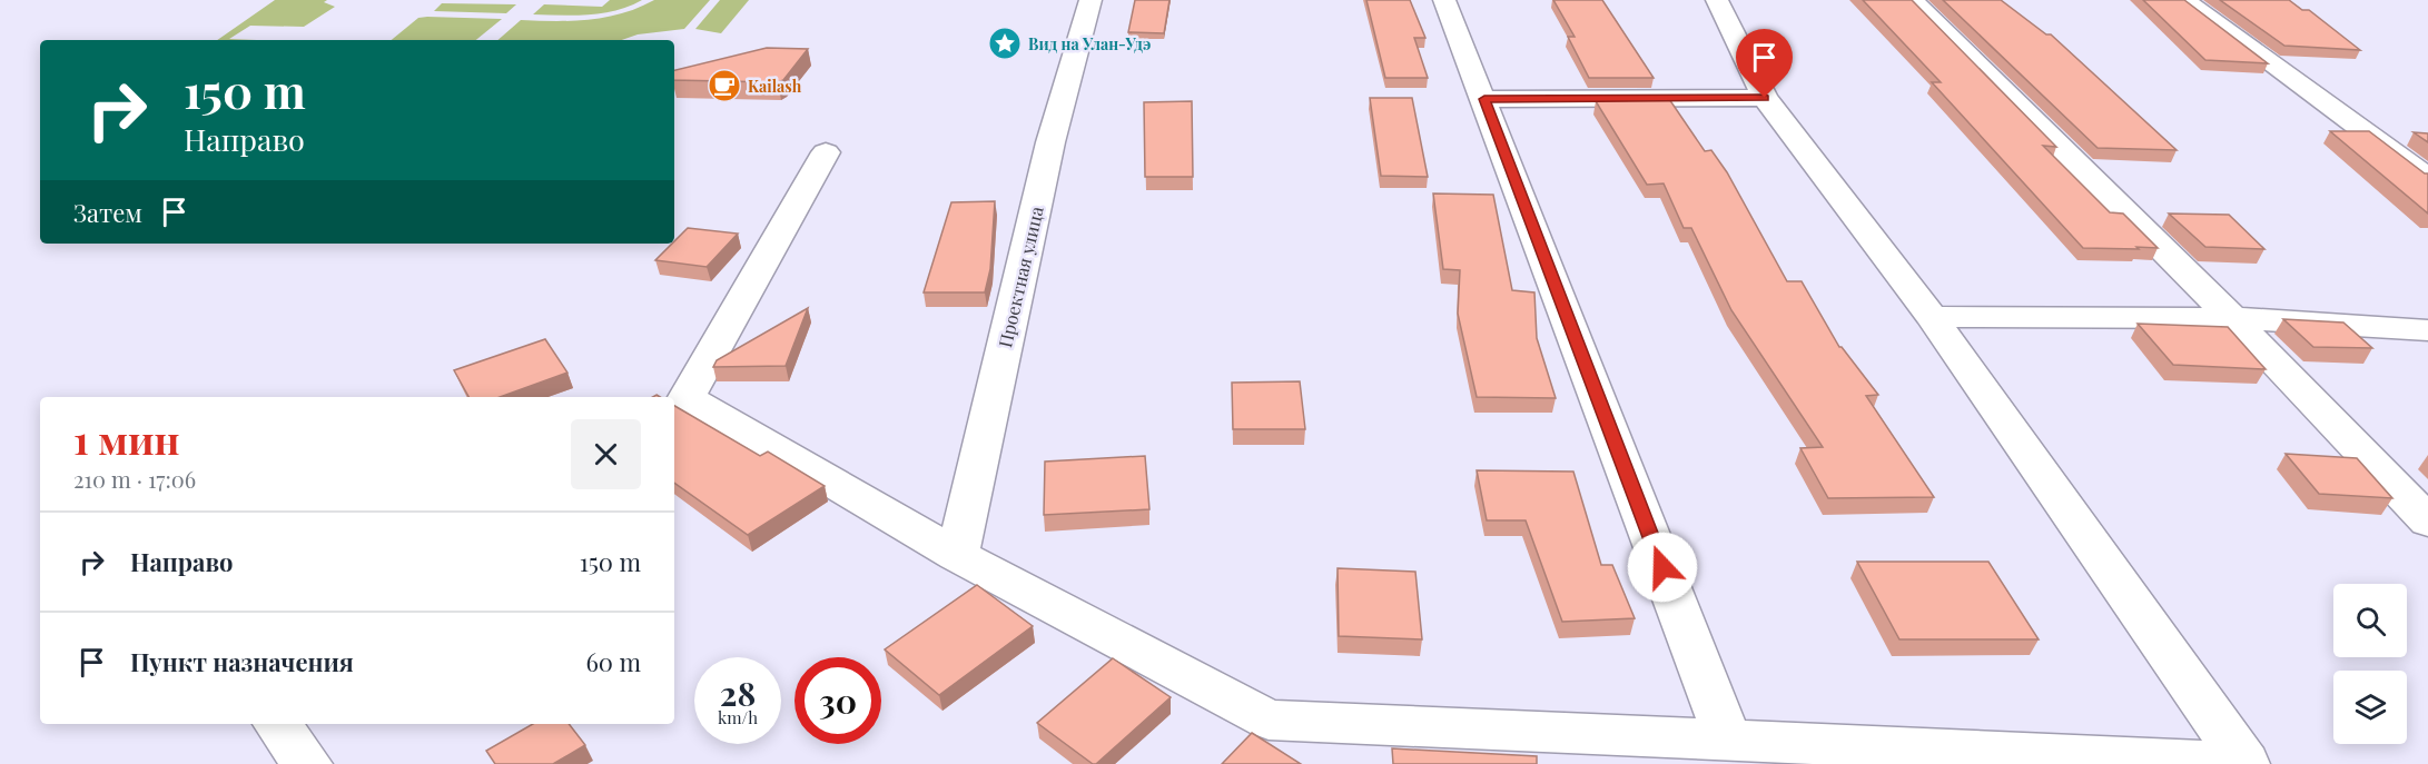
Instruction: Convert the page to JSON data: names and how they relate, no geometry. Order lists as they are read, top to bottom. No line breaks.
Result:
{"streets":{"street":["Проектная улица"]},"places":{"place":["Вид на Улан-Удэ"],"cafe":["Kailash"]},"page":{"turn":["150 m","Направо"],"then":"Затем","heading":["1 мин","210 m · 17:06"],"list":[{"name":"Направо","value":"150 m"},{"name":"Пункт назначения","value":"60 m"}],"speed":"28 km/h","limit":"30"}}
